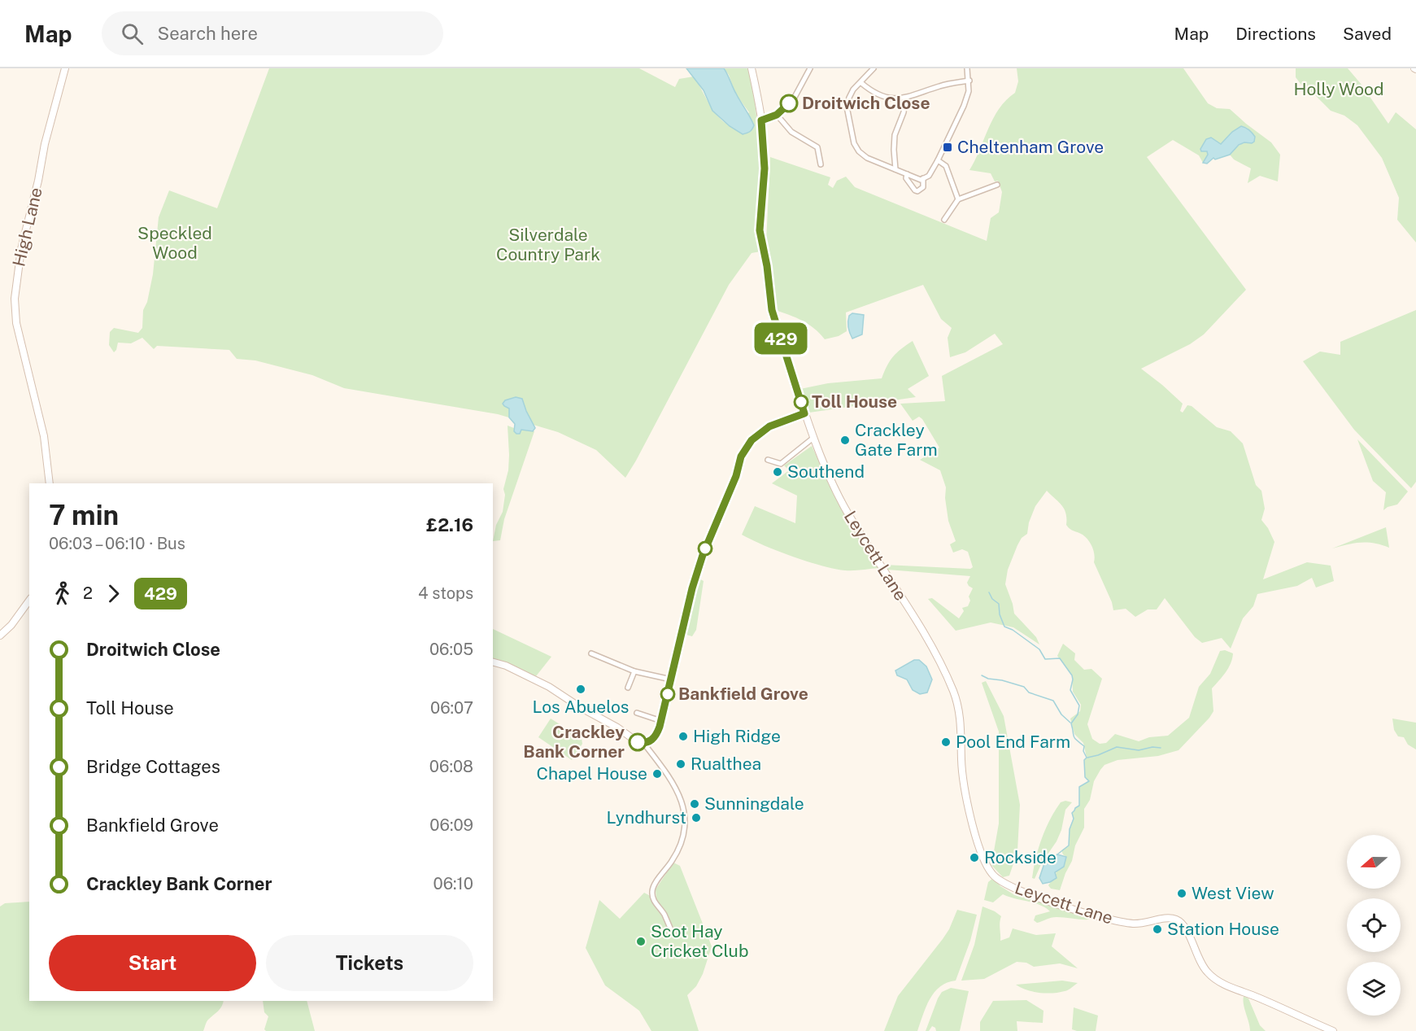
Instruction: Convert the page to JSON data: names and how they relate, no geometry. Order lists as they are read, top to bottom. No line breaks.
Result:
{"streets":{"street":["High Lane","Leycett Lane"]},"parks":["Holly Wood","Speckled Wood","Silverdale Country Park"],"places":{"other":["Droitwich Close","Toll House","Crackley Gate Farm","Southend","Los Abuelos","Bankfield Grove","High Ridge","Crackley Bank Corner","Pool End Farm","Rualthea","Chapel House","Sunningdale","Lyndhurst","Rockside","West View","Station House","Scot Hay Cricket Club"],"transit":["Cheltenham Grove"]},"lines":["bus line 429"],"north":"left","page":{"header":"Map","search":"Search here","nav":["Map","Directions","Saved"],"on_map":"429","heading":["7 min","06:03 – 06:10 · Bus","£2.16"],"legs":["2","429","4 stops"],"list":[{"name":"Droitwich Close","value":"06:05"},{"name":"Toll House","value":"06:07"},{"name":"Bridge Cottages","value":"06:08"},{"name":"Bankfield Grove","value":"06:09"},{"name":"Crackley Bank Corner","value":"06:10"}],"buttons":["Start","Tickets"]}}
